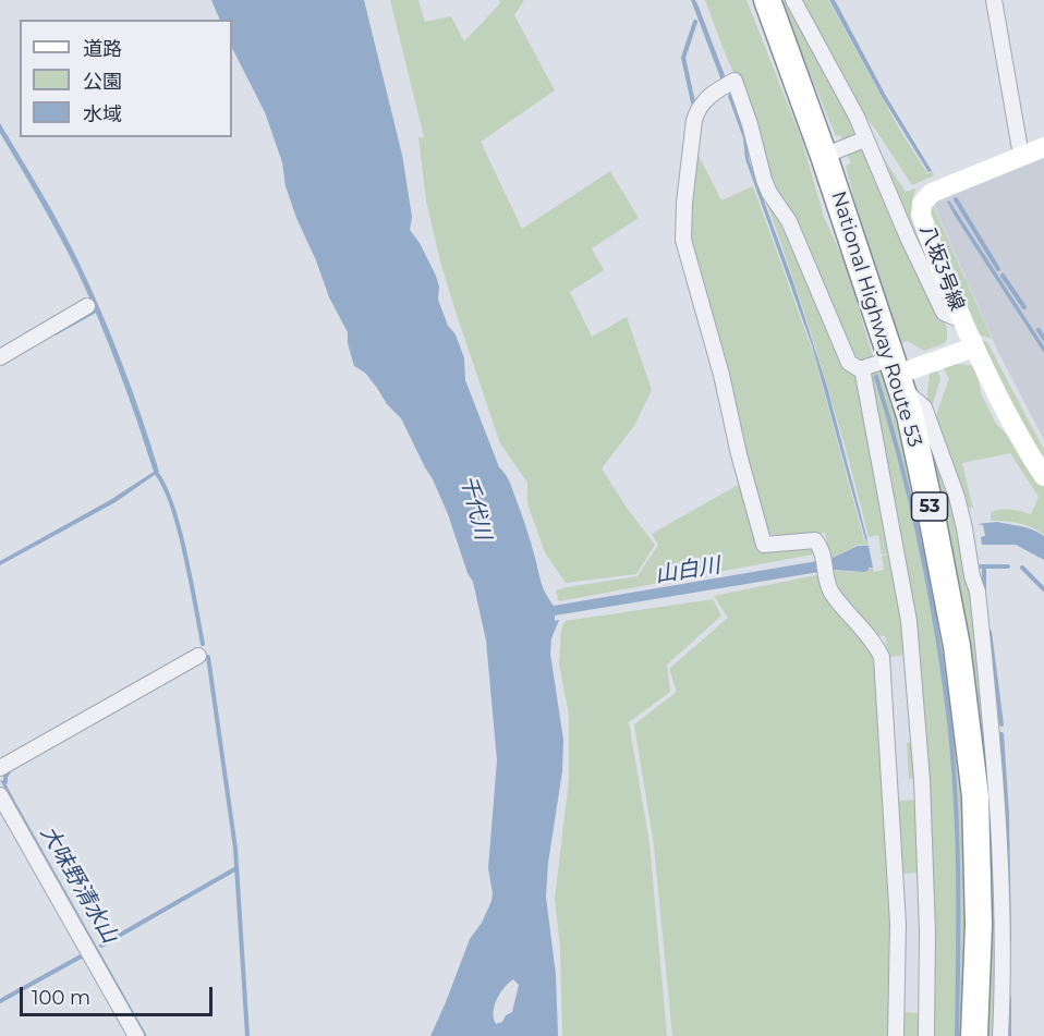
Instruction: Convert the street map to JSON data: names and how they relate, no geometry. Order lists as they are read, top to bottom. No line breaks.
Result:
{"streets":{"highway":["National Highway Route 53","53"],"street":["八坂3号線"]},"water":["千代川","山白川","大味野清水山"],"legend":["道路","公園","水域"],"scale_bar":"100 m"}
